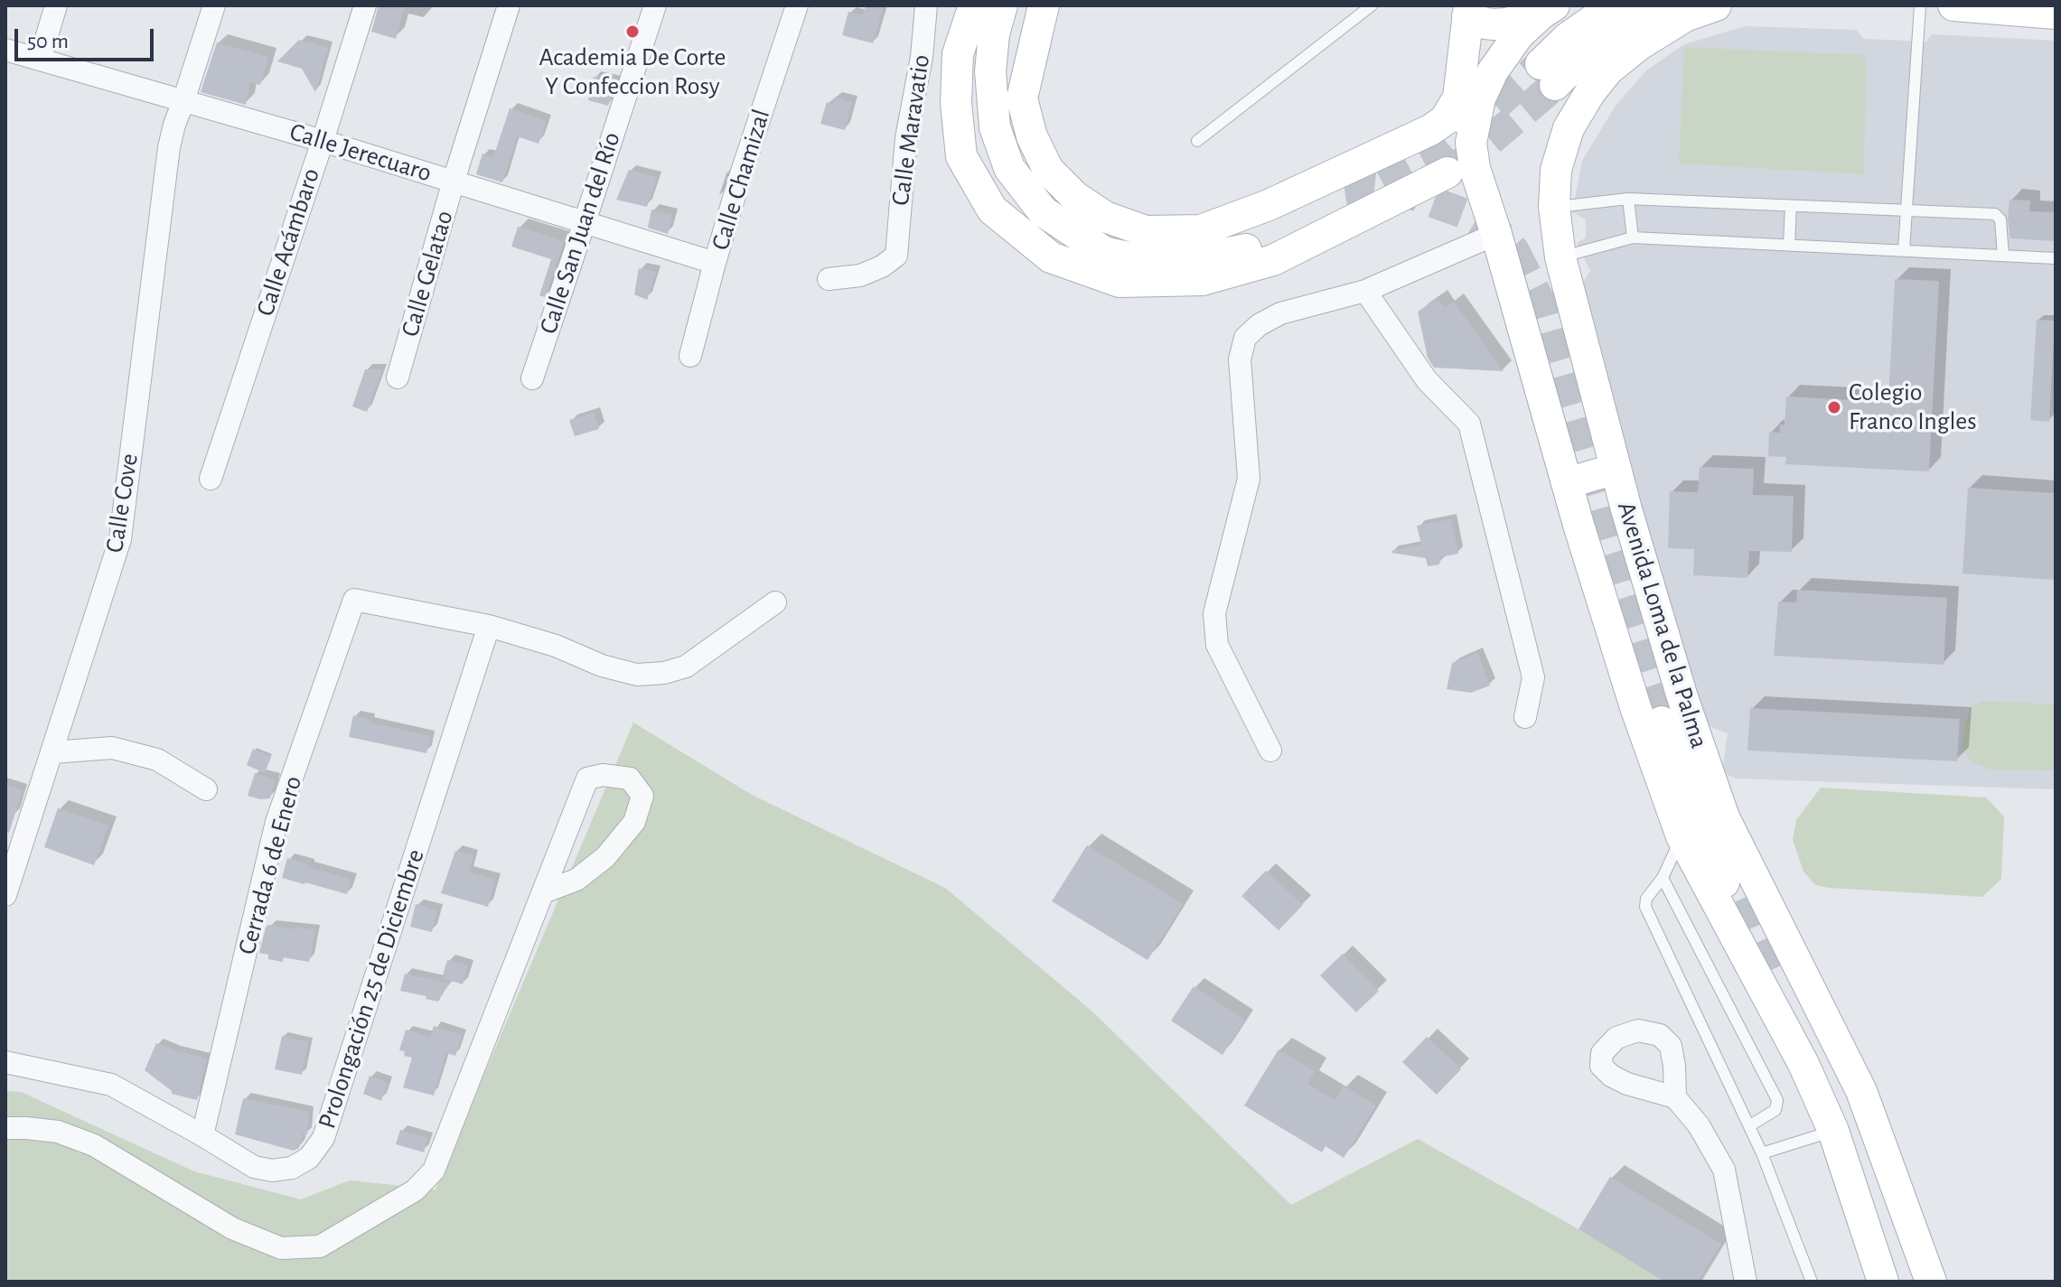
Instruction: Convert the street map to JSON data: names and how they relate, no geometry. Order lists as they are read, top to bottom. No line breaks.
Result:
{"streets":{"main road":["Avenida Loma de la Palma"],"street":["Calle Maravatio","Calle Jerecuaro","Calle Chamizal","Calle San Juan del Río","Calle Acámbaro","Calle Gelatao","Calle Cove","Cerrada 6 de Enero","Prolongación 25 de Diciembre"]},"crossings":[["Calle Jerecuaro","Calle Chamizal"],["Calle Jerecuaro","Calle San Juan del Río"],["Calle Jerecuaro","Calle Acámbaro"],["Calle Jerecuaro","Calle Gelatao"],["Calle Jerecuaro","Calle Cove"],["Cerrada 6 de Enero","Prolongación 25 de Diciembre"]],"places":["Academia De Corte Y Confeccion Rosy","Colegio Franco Ingles"],"scale_bar":"50 m"}
